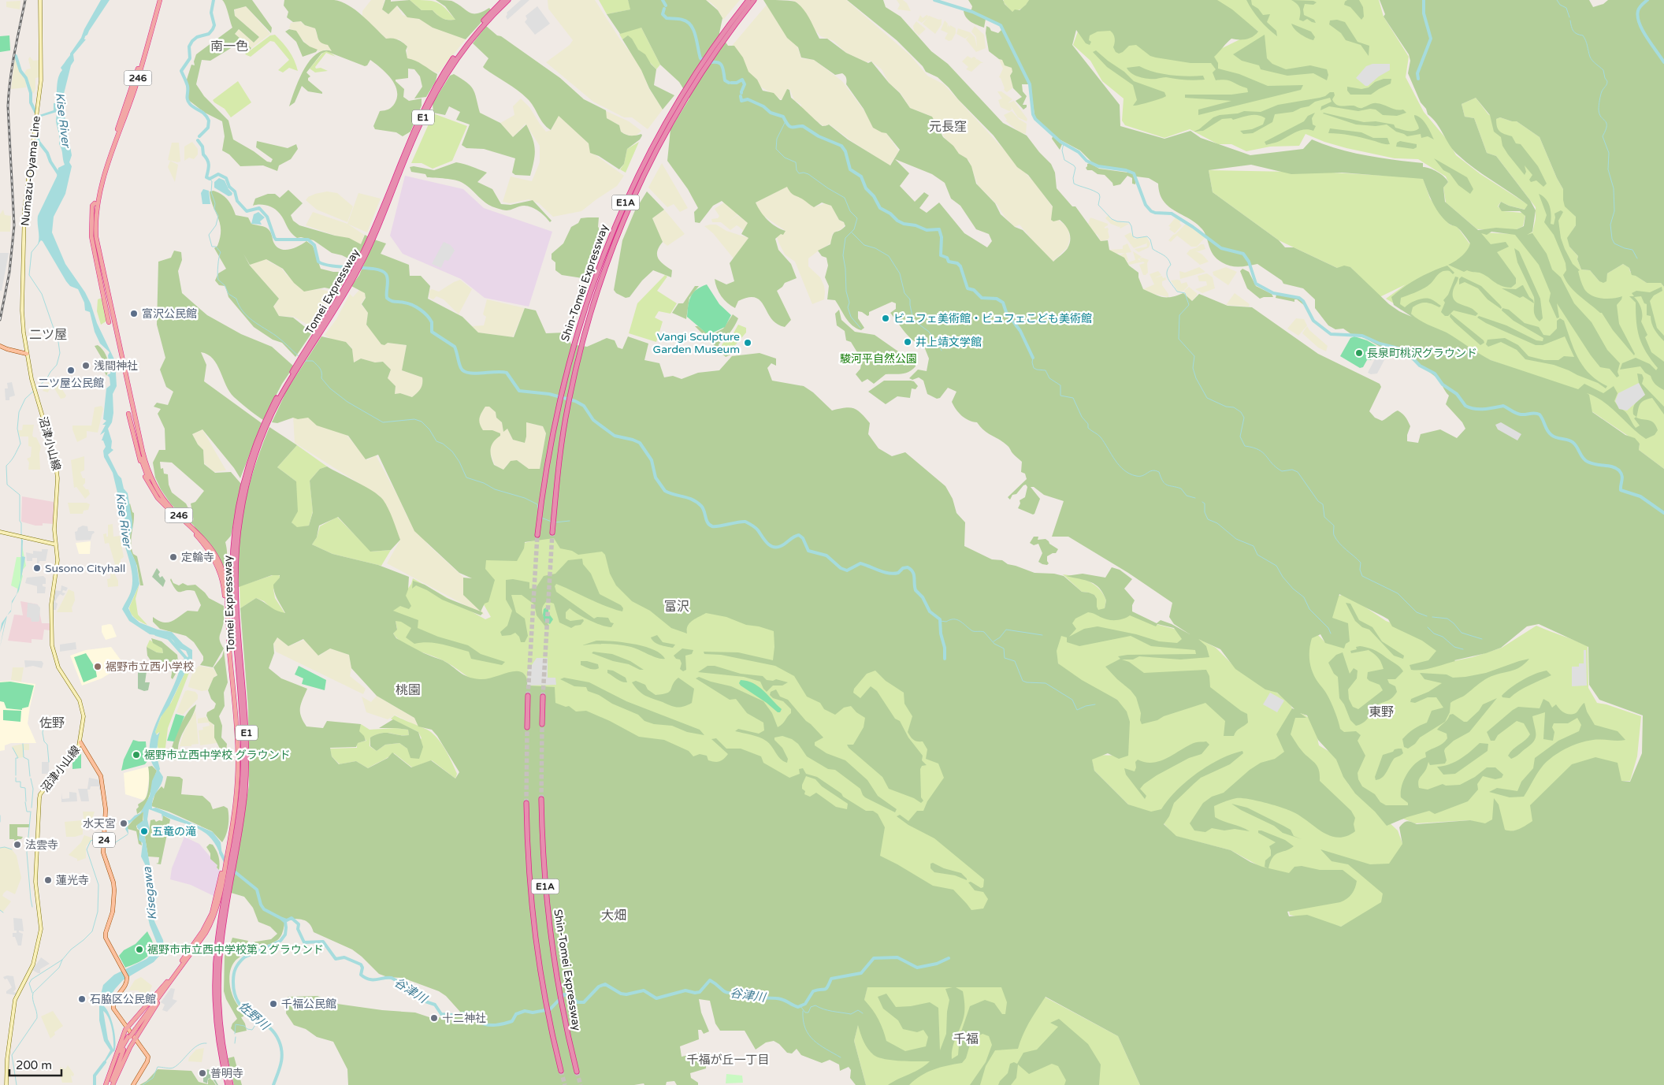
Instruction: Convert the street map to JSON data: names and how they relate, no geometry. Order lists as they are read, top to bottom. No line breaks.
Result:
{"streets":{"highway":["246","E1","E1A","Shin-Tomei Expressway","Tomei Expressway"],"main road":["Numazu-Oyama Line","沼津小山線","24"]},"crossings":[["Numazu-Oyama Line","沼津小山線"],["沼津小山線","24"]],"districts":["南一色","元長窪","二ツ屋","富沢","桃園","東野","佐野","大畑","千福","千福が丘一丁目"],"water":["Kise River","Kisegawa","谷津川","佐野川"],"parks":["駿河平自然公園"],"places":["富沢公民館","ビュフェ美術館・ビュフェこども美術館","井上靖文学館","Vangi Sculpture Garden Museum","長泉町桃沢グラウンド","浅間神社","二ツ屋公民館","定輪寺","Susono Cityhall","裾野市立西小学校","裾野市立西中学校 グラウンド","水天宮","五竜の滝","法雲寺","蓮光寺","裾野市市立西中学校第２グラウンド","石脇区公民館","千福公民館","十二神社","普明寺"],"scale_bar":"200 m"}
